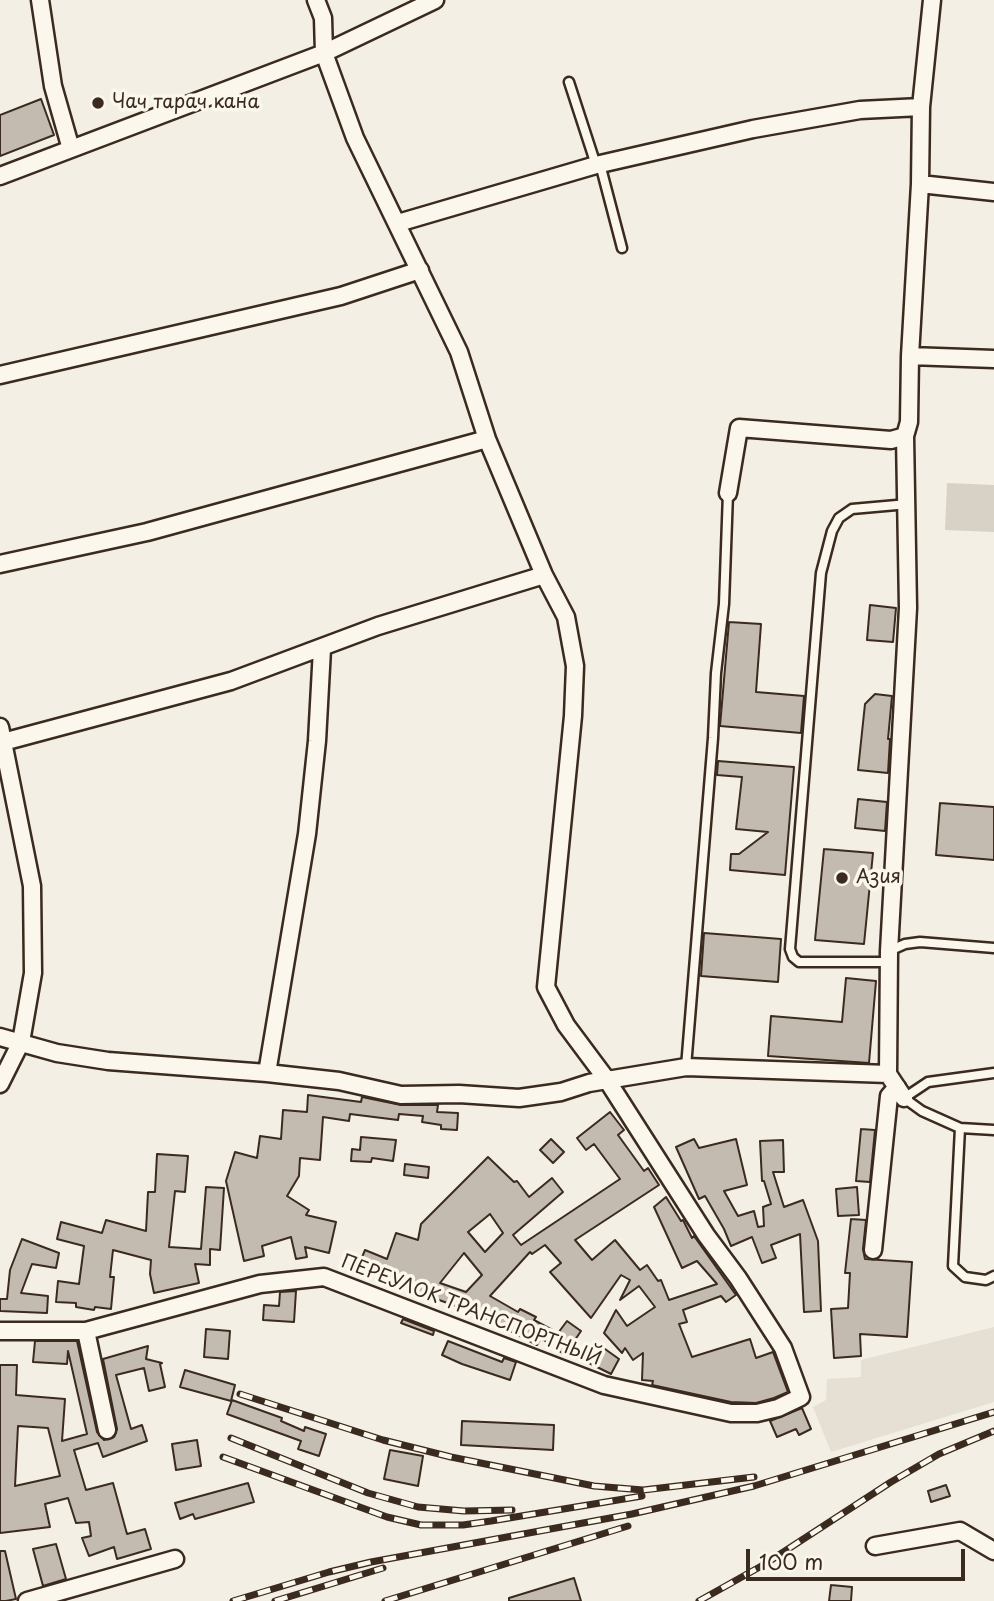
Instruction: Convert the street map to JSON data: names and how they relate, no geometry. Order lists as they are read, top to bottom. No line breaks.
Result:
{"streets":{"street":["ПЕРЕУЛОК ТРАНСПОРТНЫЙ"]},"places":["Чач тарач кана","Азия"],"scale_bar":"100 m"}
